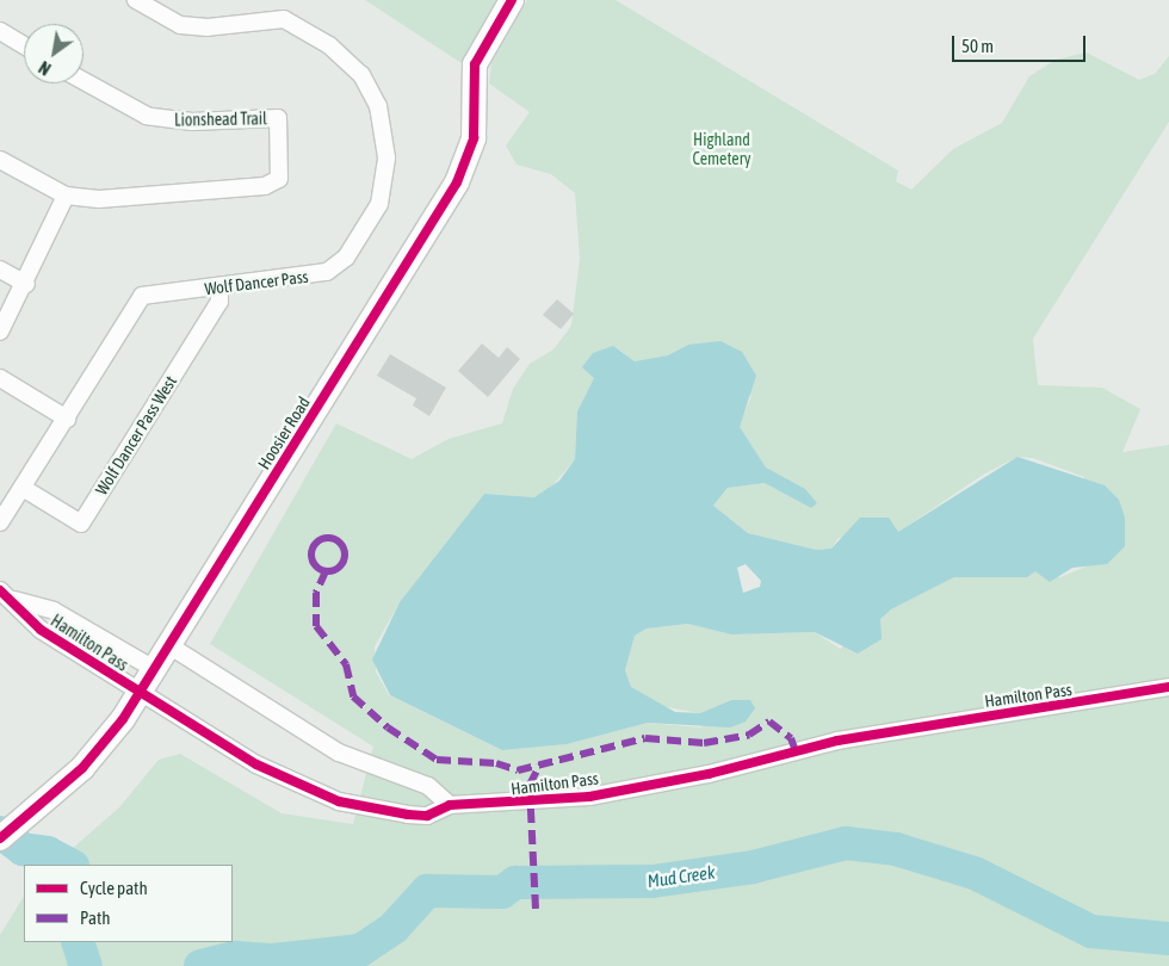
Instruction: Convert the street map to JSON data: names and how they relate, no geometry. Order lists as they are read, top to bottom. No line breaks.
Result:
{"streets":{"street":["Lionshead Trail","Wolf Dancer Pass","Hoosier Road","Wolf Dancer Pass West","Hamilton Pass"]},"crossings":[["Wolf Dancer Pass","Wolf Dancer Pass West"],["Hoosier Road","Hamilton Pass"]],"water":["Mud Creek"],"parks":["Highland Cemetery"],"legend":["Cycle path","Path"],"scale_bar":"50 m","north":"bottom left"}
